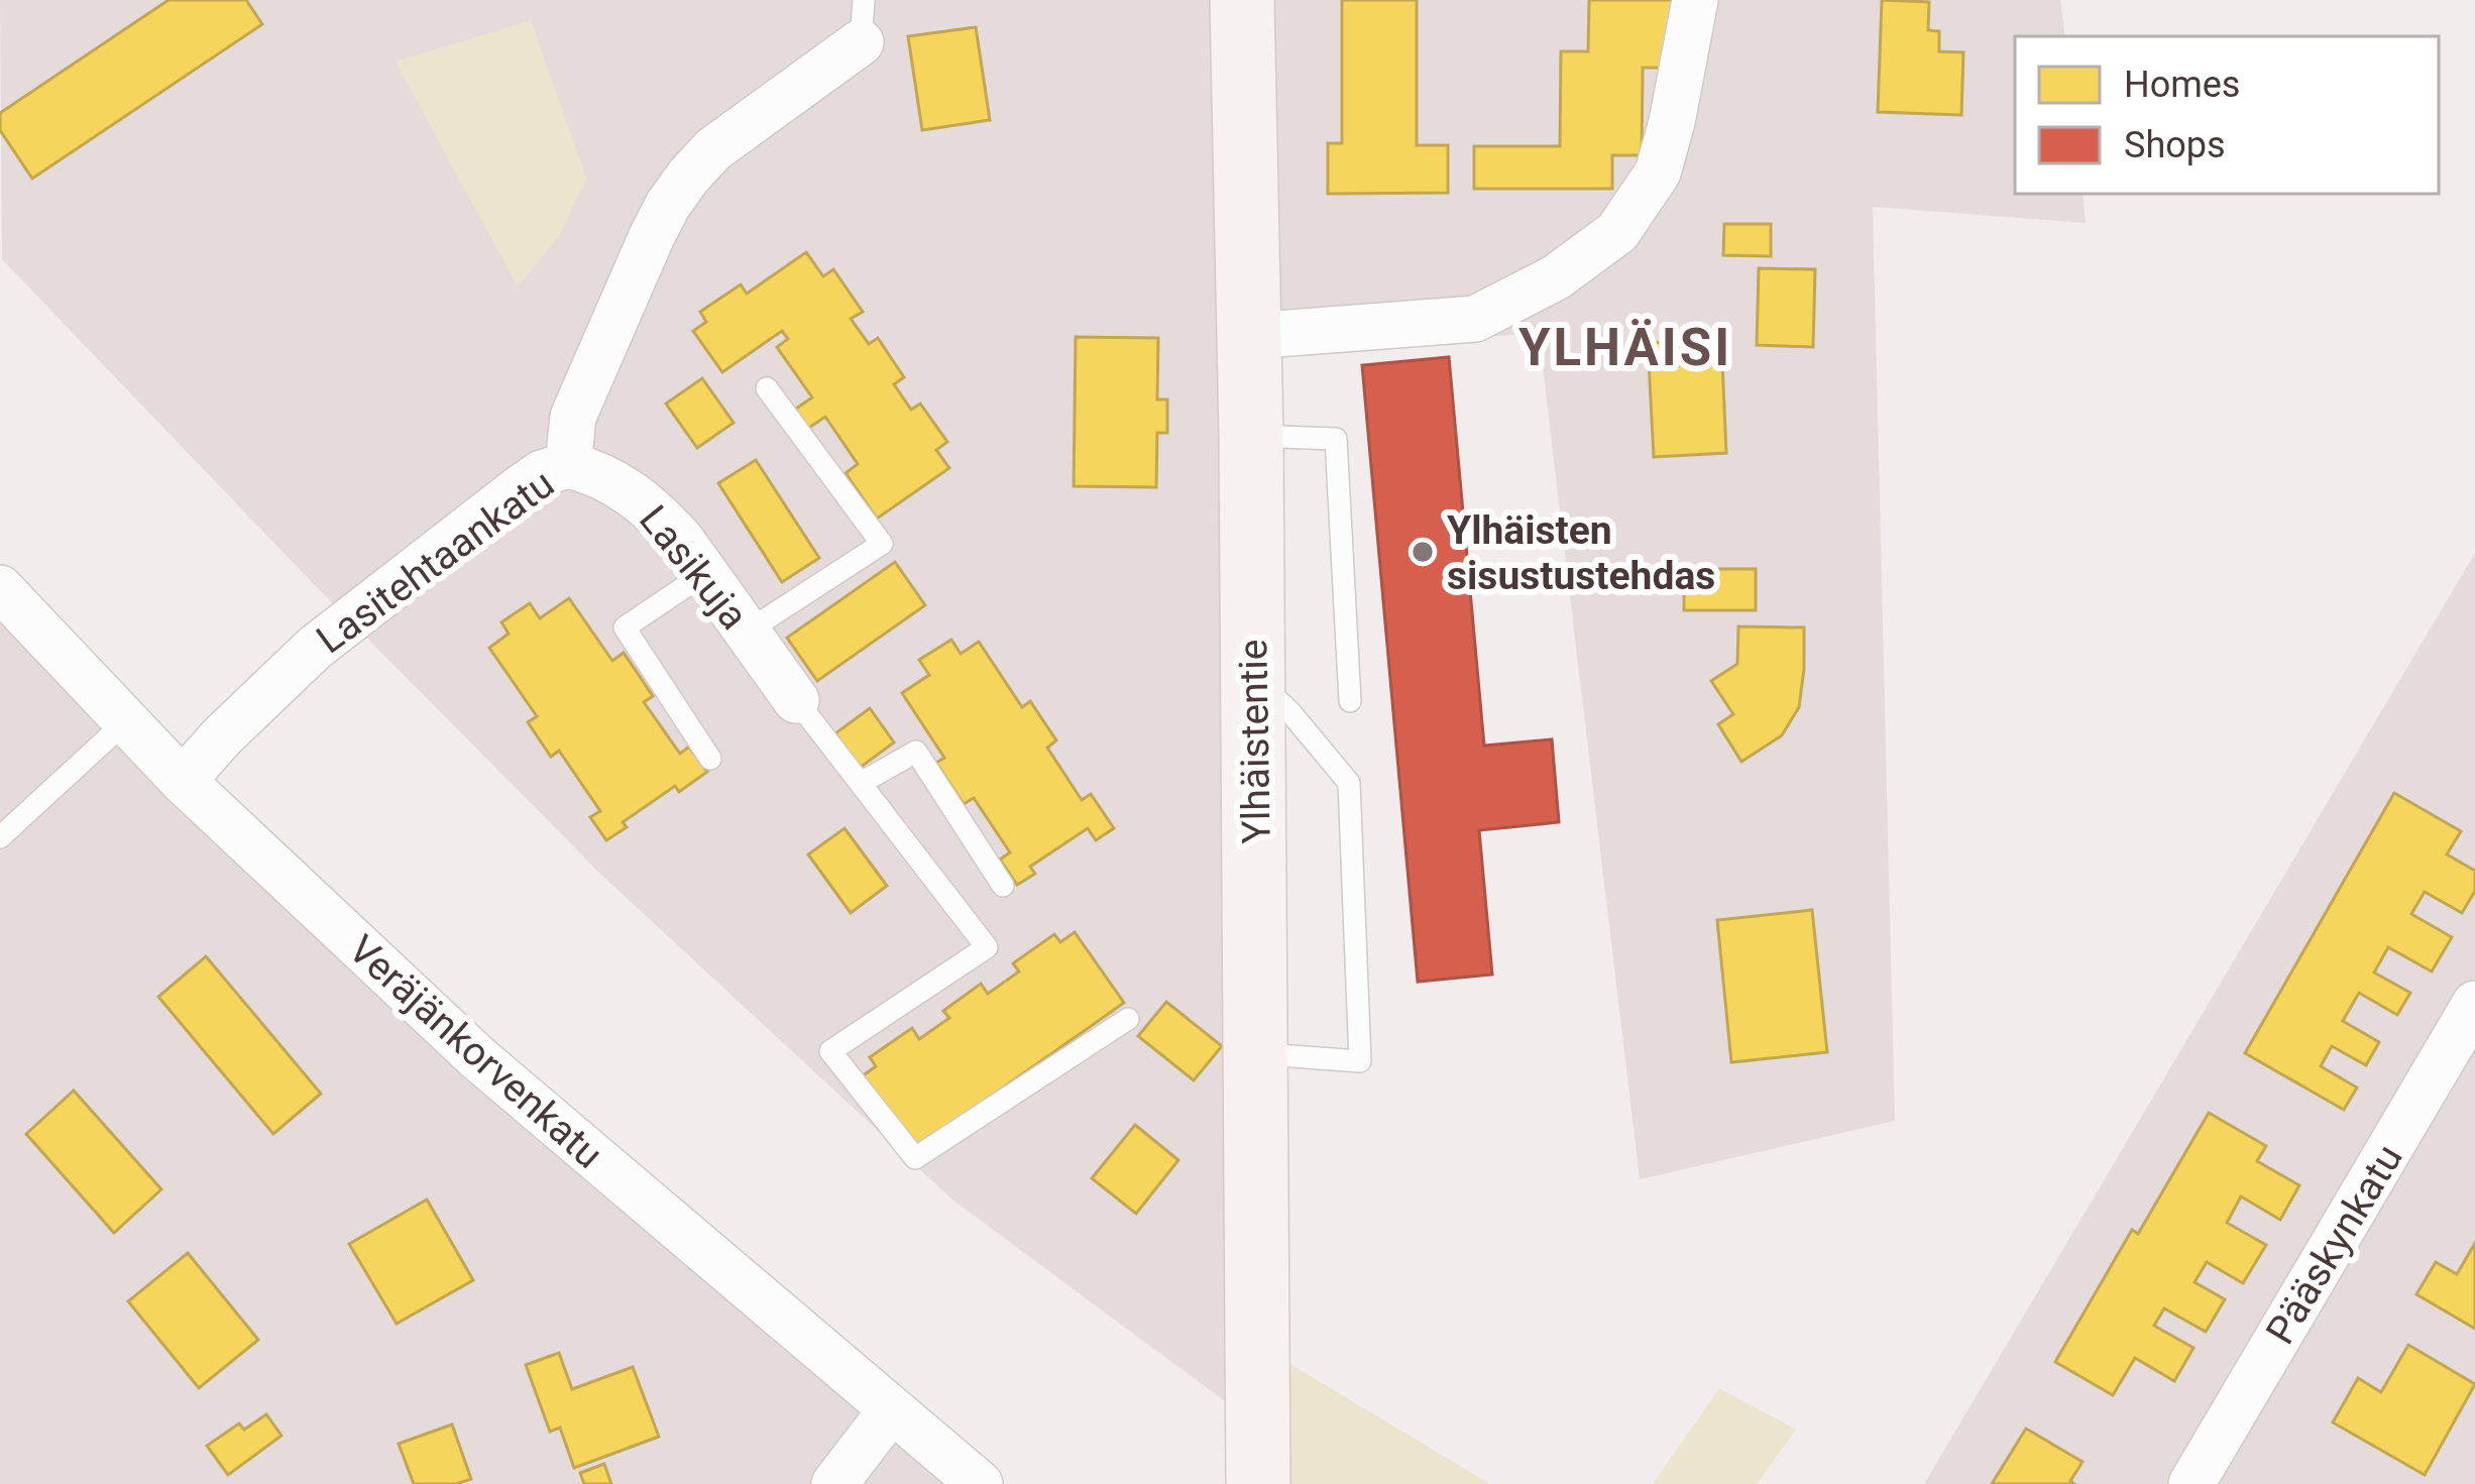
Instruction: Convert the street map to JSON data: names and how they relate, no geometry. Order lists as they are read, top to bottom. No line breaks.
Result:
{"streets":{"street":["Lasitehtaankatu","Lasikuja","Ylhäistentie","Veräjänkorvenkatu","Pääskynkatu"]},"crossings":[["Lasitehtaankatu","Lasikuja"],["Lasitehtaankatu","Veräjänkorvenkatu"]],"districts":["YLHÄISI"],"places":["Ylhäisten sisustustehdas"],"legend":["Homes","Shops"]}
